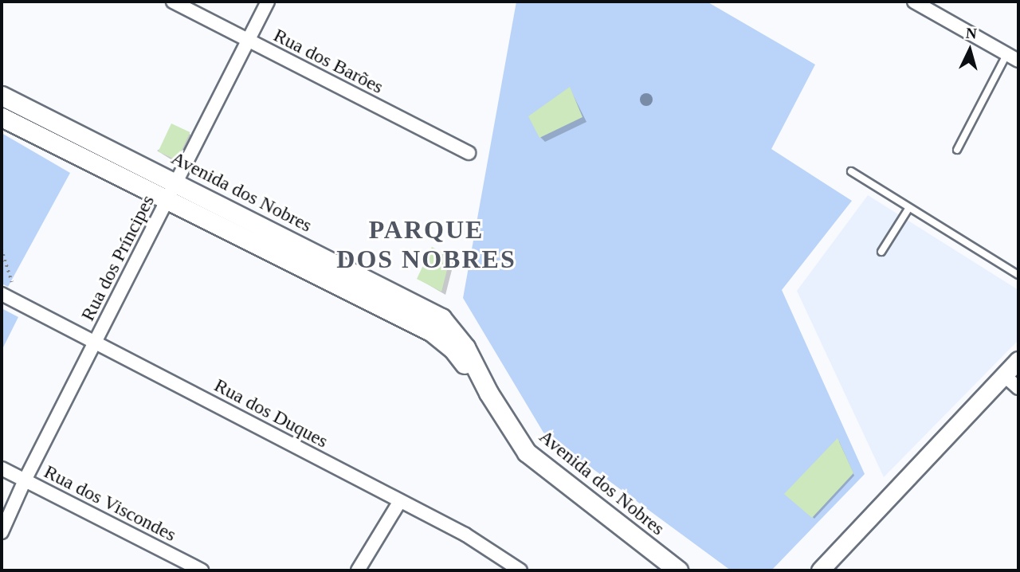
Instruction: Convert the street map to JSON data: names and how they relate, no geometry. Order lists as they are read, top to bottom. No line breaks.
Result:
{"streets":{"main road":["Avenida dos Nobres"],"street":["Rua dos Barões","Rua dos Príncipes","Rua dos Duques","Rua dos Viscondes"]},"crossings":[["Rua dos Barões","Rua dos Príncipes"],["Avenida dos Nobres","Rua dos Príncipes"],["Rua dos Príncipes","Rua dos Duques"],["Rua dos Príncipes","Rua dos Viscondes"]],"districts":["PARQUE DOS NOBRES"],"north":"top"}
